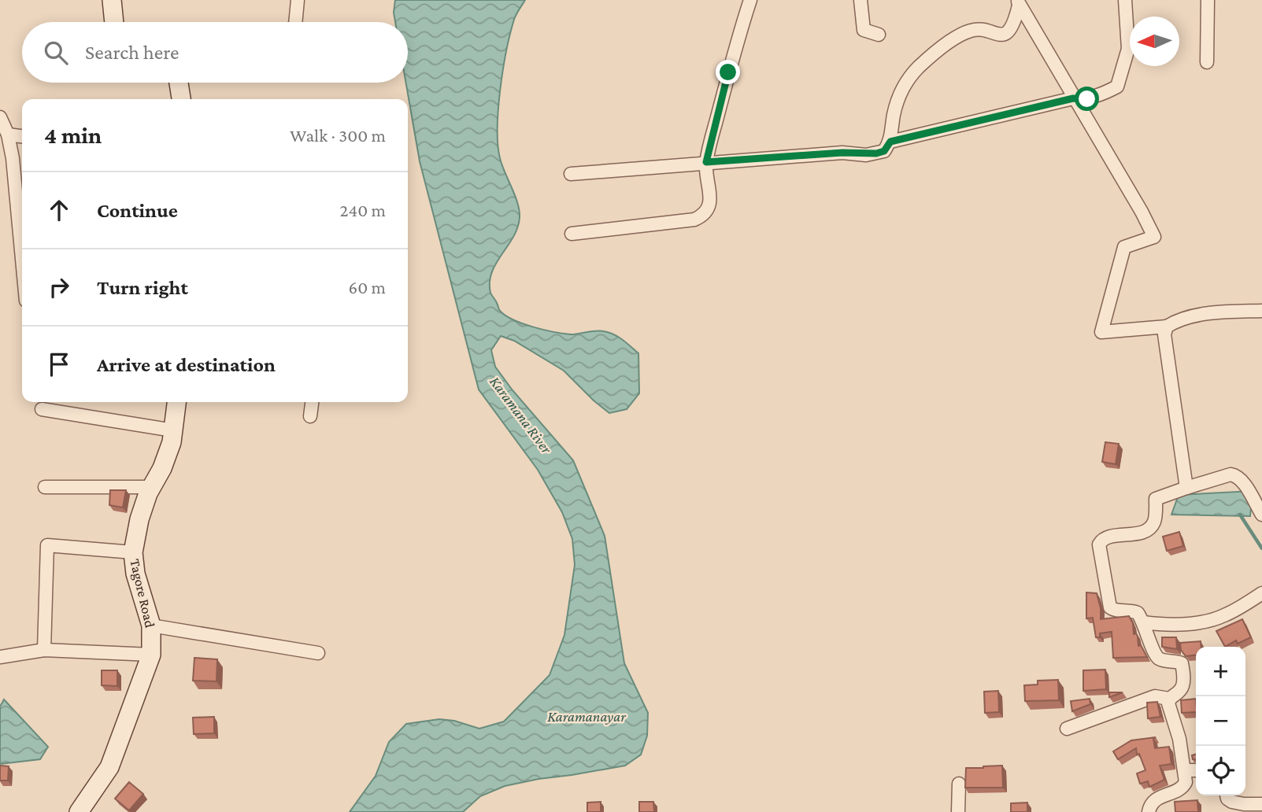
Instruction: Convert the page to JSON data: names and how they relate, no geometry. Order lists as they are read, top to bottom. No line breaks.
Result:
{"streets":{"street":["Tagore Road"]},"water":["Karamana River","Karamanayar"],"north":"left","page":{"search":"Search here","heading":["4 min","Walk · 300 m"],"list":[["Continue","240 m"],["Turn right","60 m"],"Arrive at destination"],"map_buttons":["+","−"]}}
